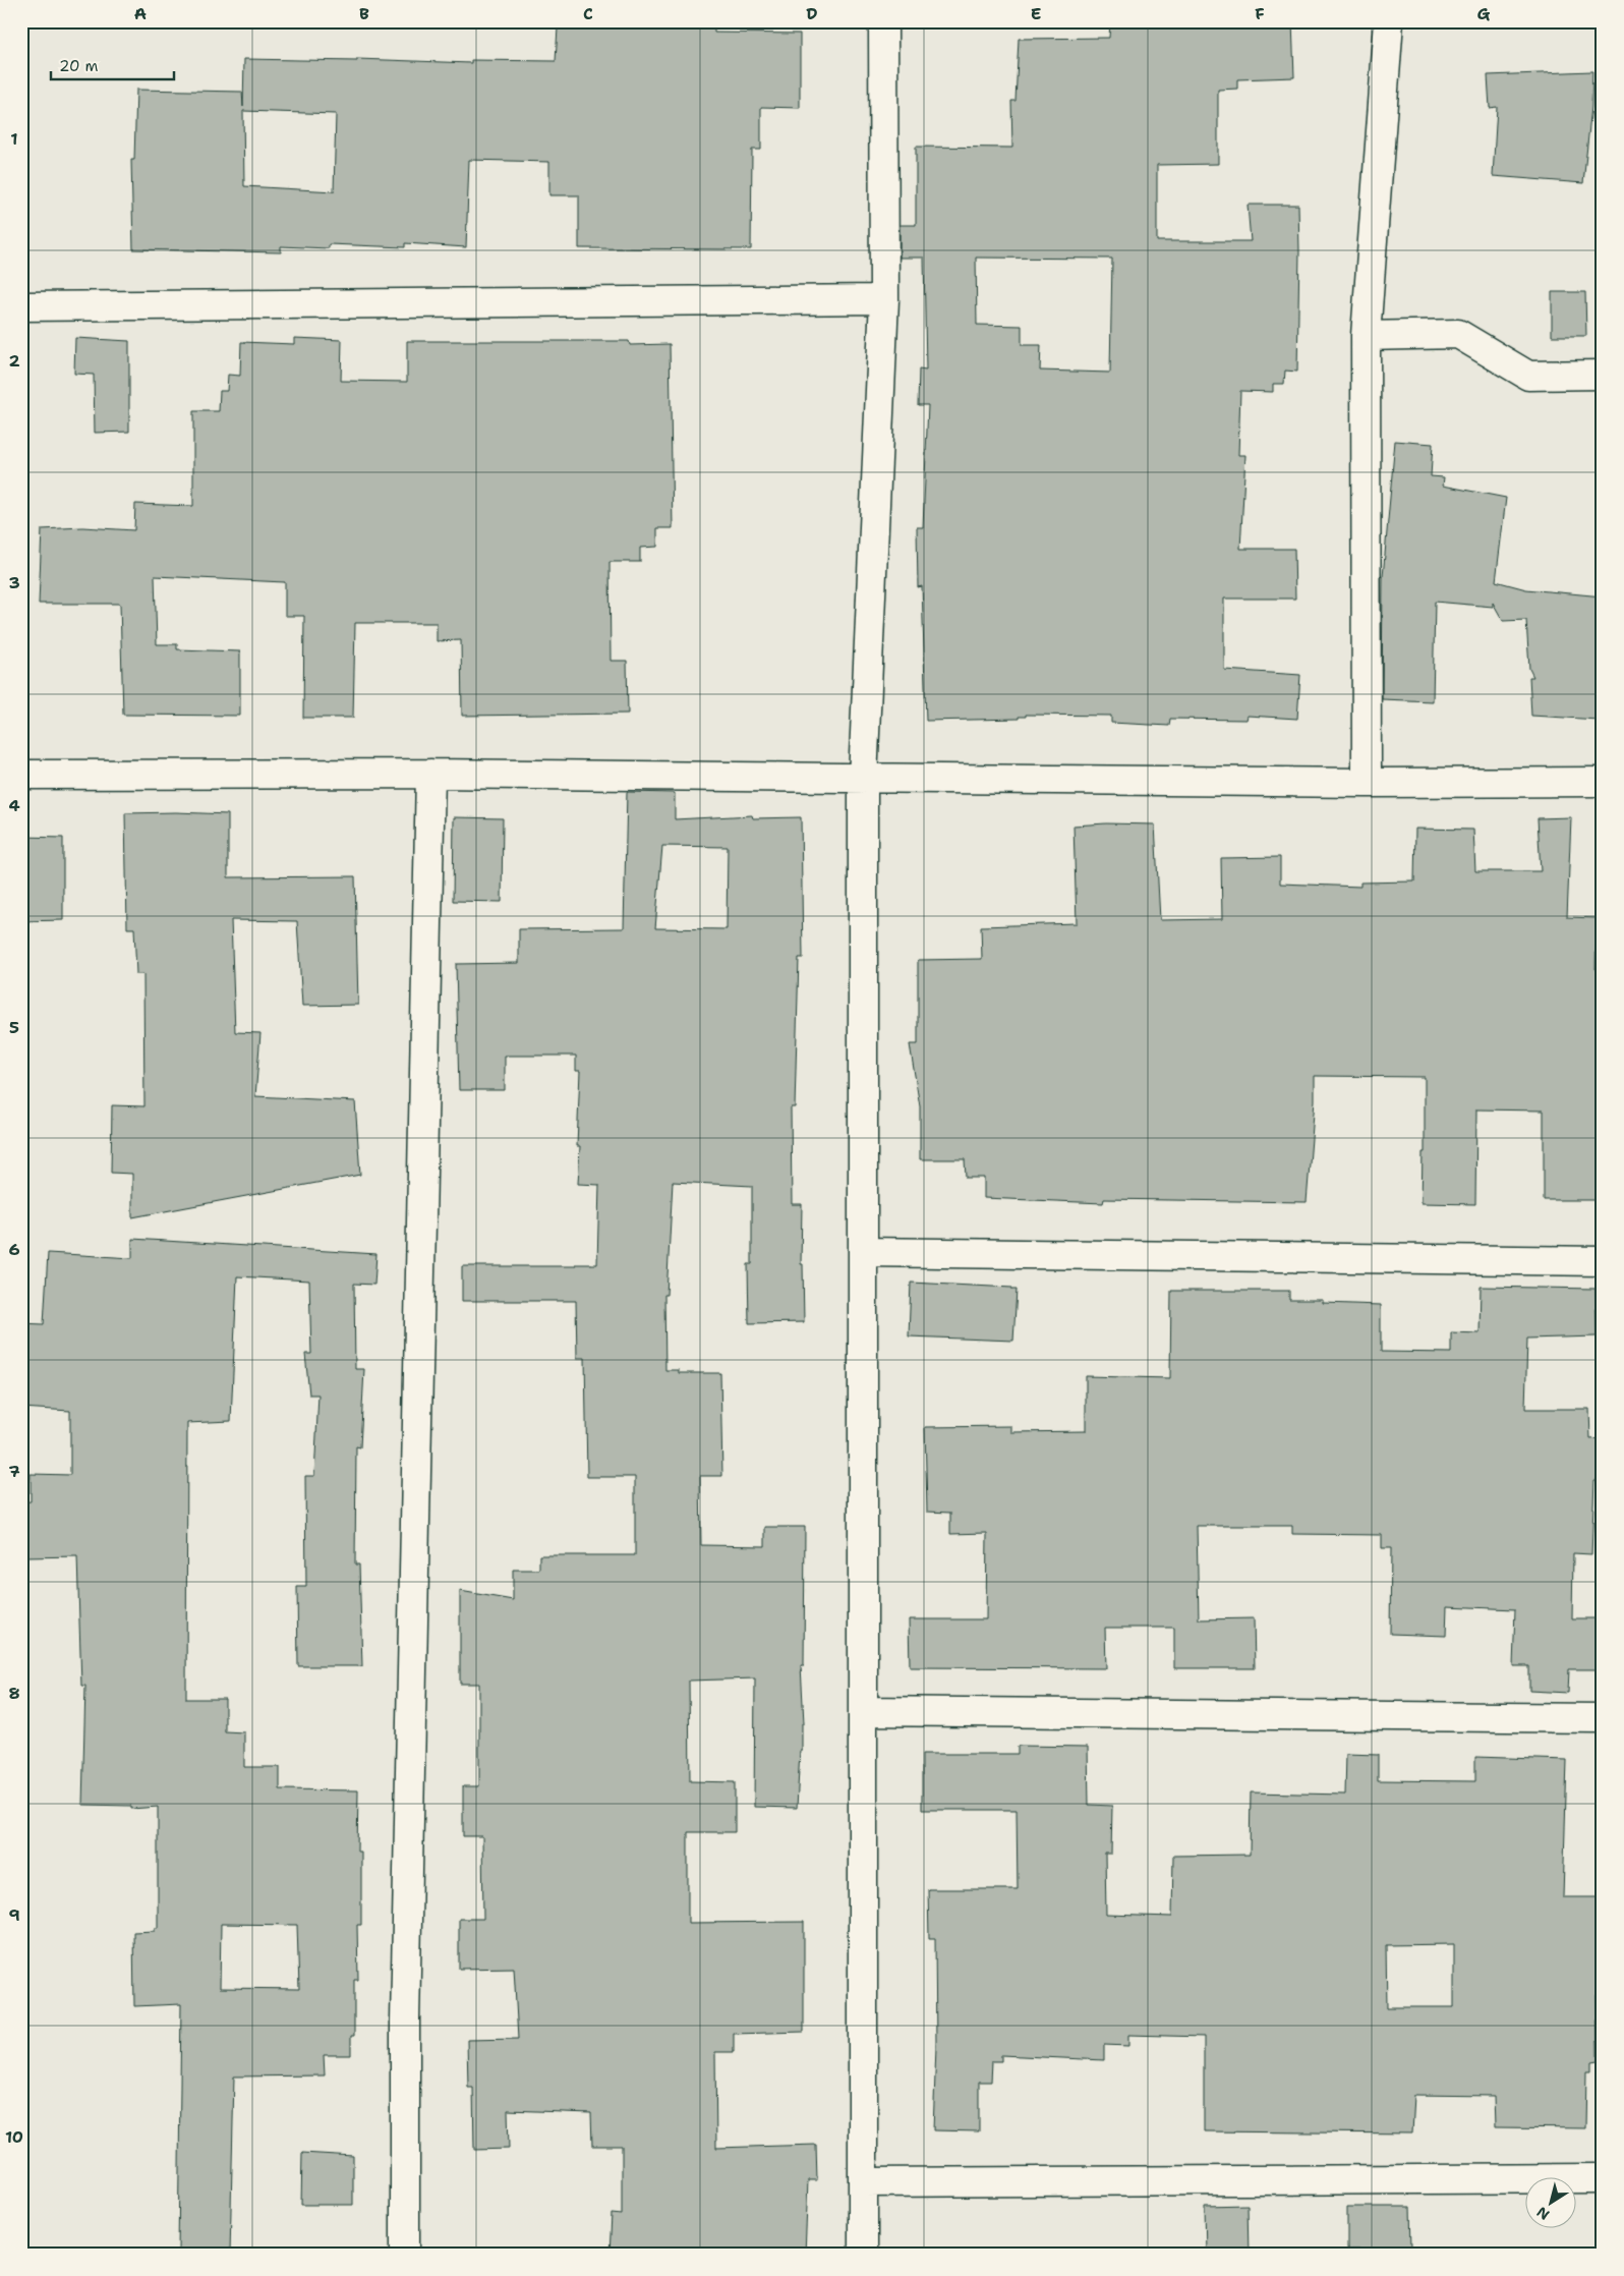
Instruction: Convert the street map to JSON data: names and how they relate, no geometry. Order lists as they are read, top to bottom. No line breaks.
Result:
{"scale_bar":"20 m","north":"bottom left","grid":{"columns":["A","B","C","D","E","F","G"],"rows":["1","2","3","4","5","6","7","8","9","10"]}}
